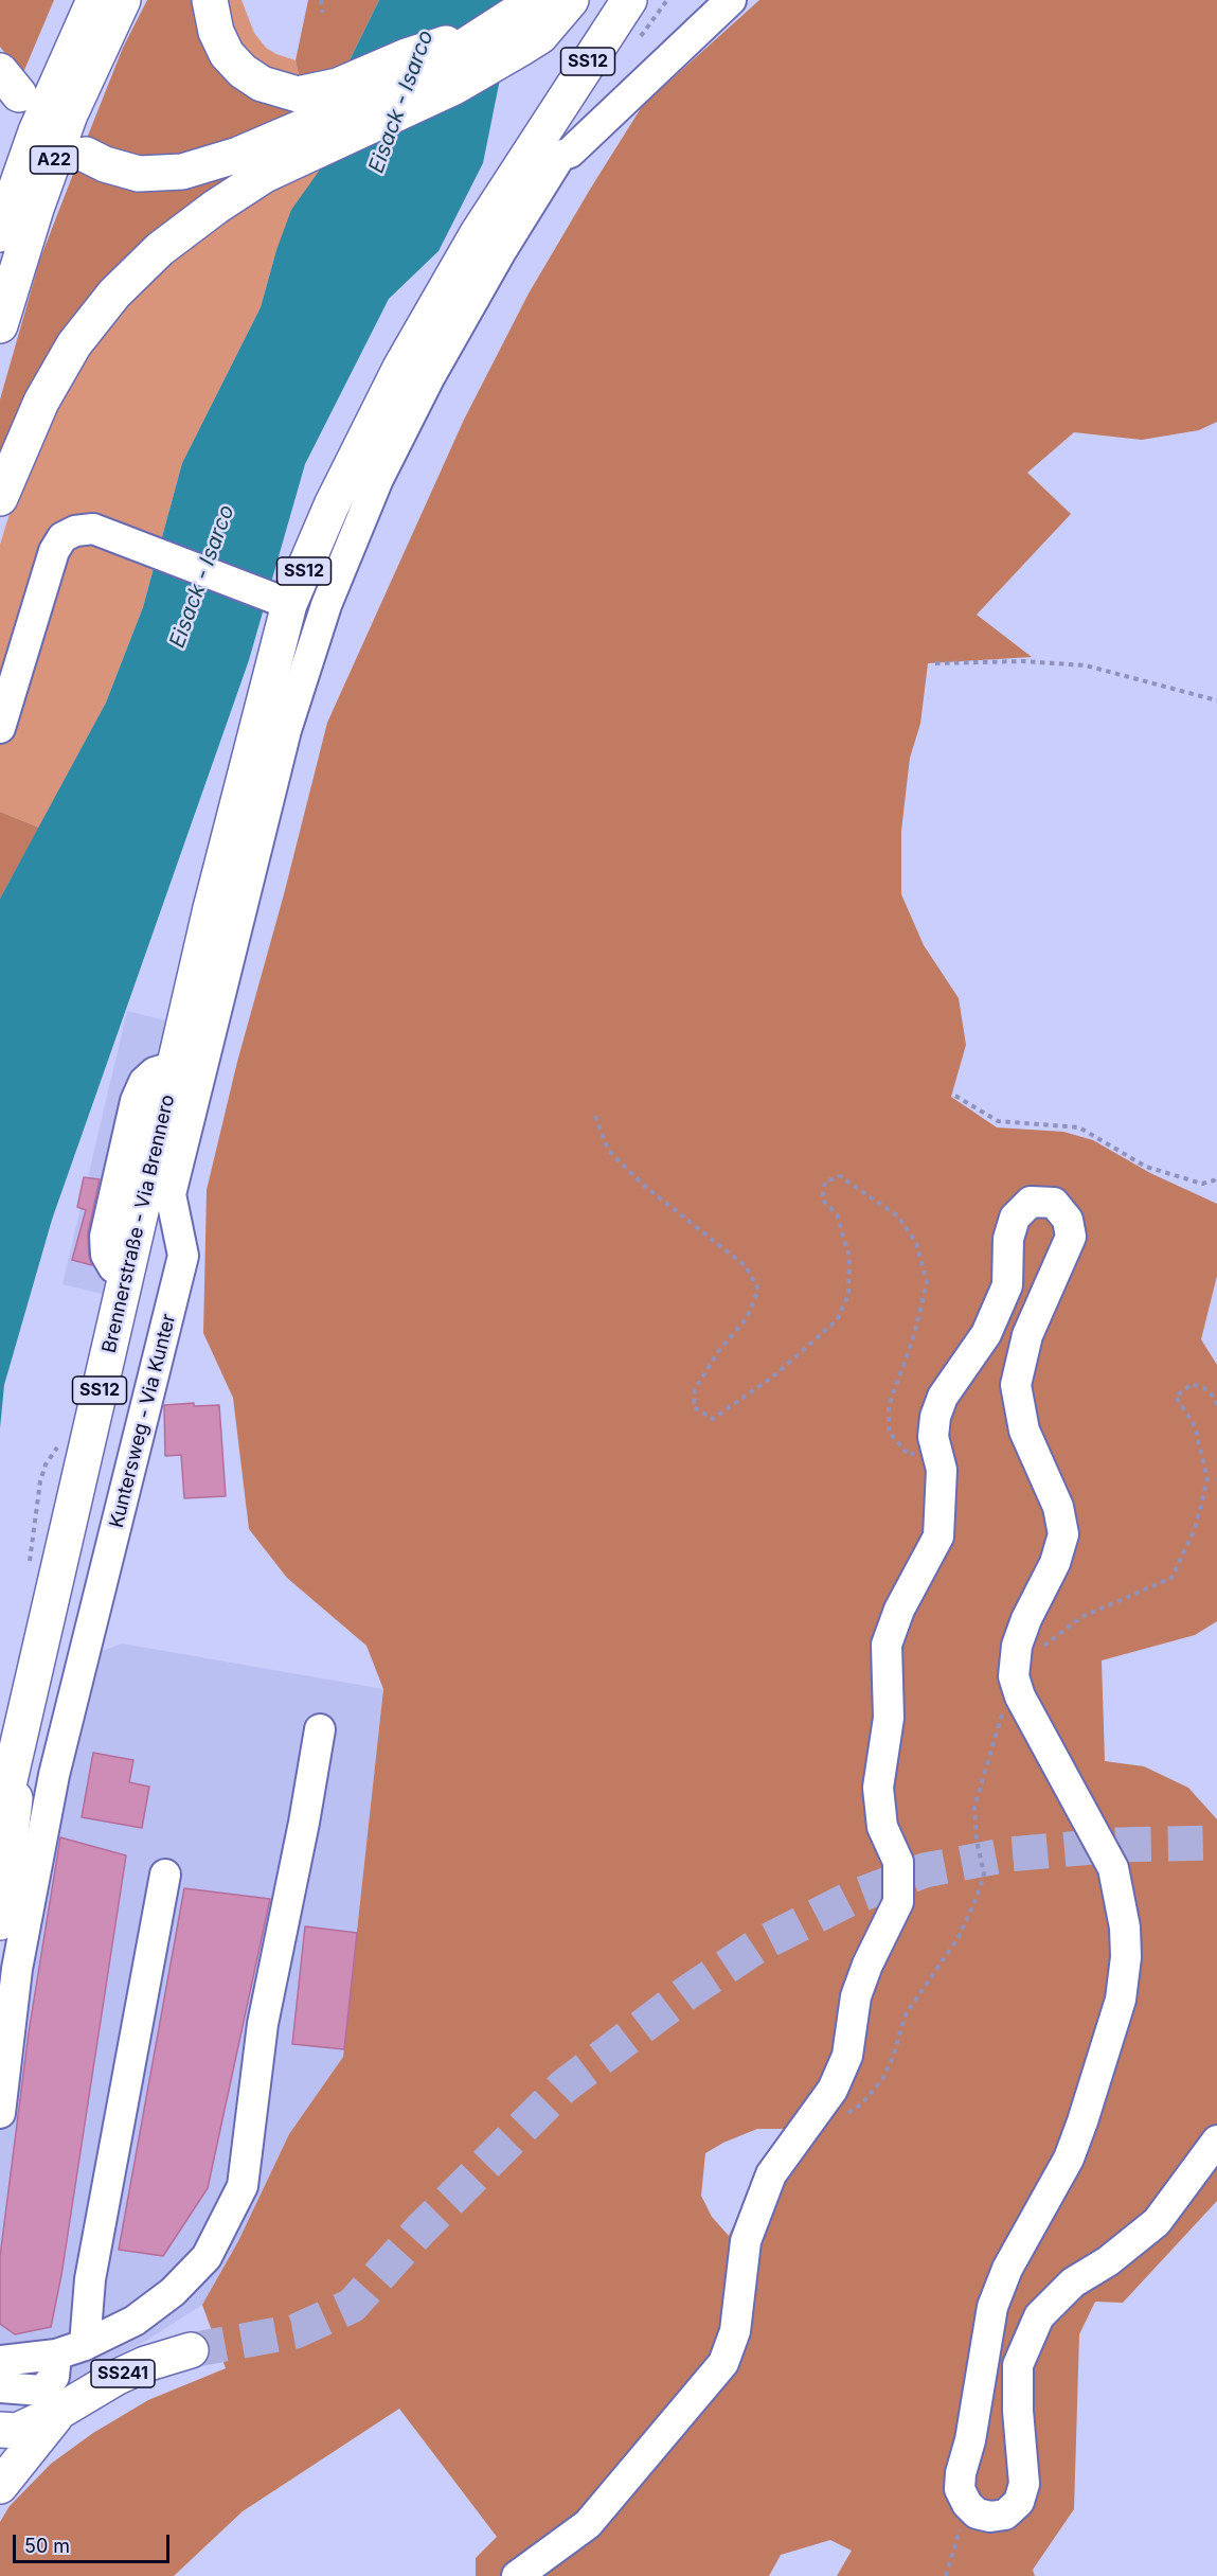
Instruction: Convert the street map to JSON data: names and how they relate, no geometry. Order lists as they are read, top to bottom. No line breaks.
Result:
{"streets":{"main road":["SS12","A22","Brennerstraße - Via Brennero","SS241"],"street":["Kuntersweg - Via Kunter"]},"crossings":[["SS12","Brennerstraße - Via Brennero"]],"water":["Eisack - Isarco"],"scale_bar":"50 m"}
